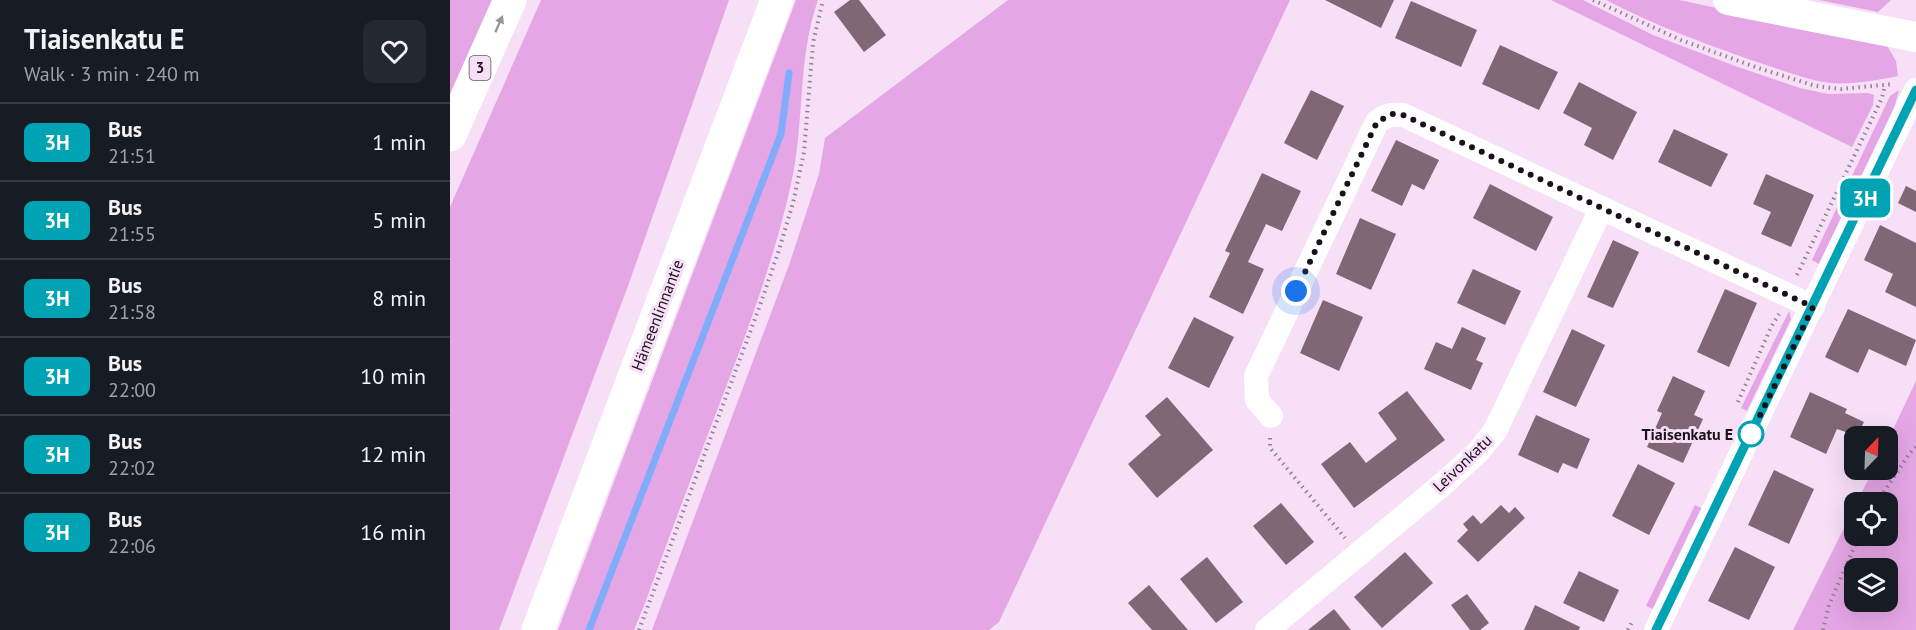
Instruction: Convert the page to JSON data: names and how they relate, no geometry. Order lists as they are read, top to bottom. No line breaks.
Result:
{"streets":{"main road":["3","Hämeenlinnantie"],"street":["Leivonkatu"]},"places":["Tiaisenkatu E"],"lines":["bus line 3H"],"north":"top right","page":{"heading":["Tiaisenkatu E","Walk · 3 min · 240 m"],"on_map":"3H","list":[{"mark":"3H","name":"Bus","note":"21:51","value":"1 min"},{"mark":"3H","name":"Bus","note":"21:55","value":"5 min"},{"mark":"3H","name":"Bus","note":"21:58","value":"8 min"},{"mark":"3H","name":"Bus","note":"22:00","value":"10 min"},{"mark":"3H","name":"Bus","note":"22:02","value":"12 min"},{"mark":"3H","name":"Bus","note":"22:06","value":"16 min"}]}}
